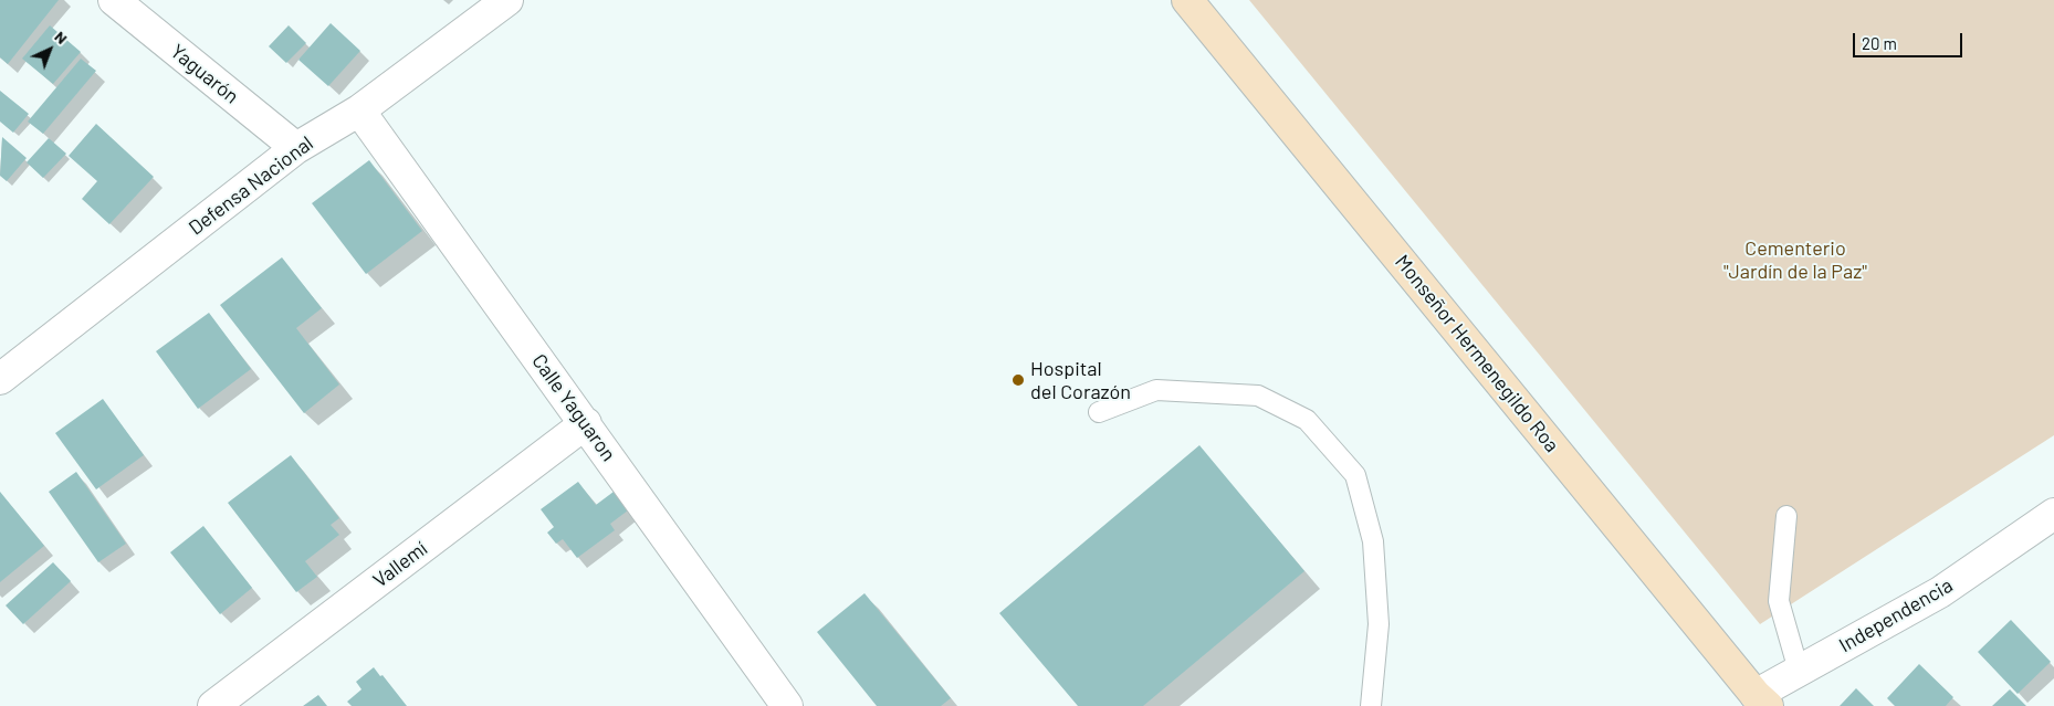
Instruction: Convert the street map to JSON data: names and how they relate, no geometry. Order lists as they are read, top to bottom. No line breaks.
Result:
{"streets":{"street":["Yaguarón","Defensa Nacional","Monseñor Hermenegildo Roa","Calle Yaguaron","Vallemí","Independencia"]},"crossings":[["Yaguarón","Defensa Nacional"],["Defensa Nacional","Calle Yaguaron"],["Monseñor Hermenegildo Roa","Independencia"],["Calle Yaguaron","Vallemí"]],"parks":["Cementerio \"Jardín de la Paz\""],"places":["Hospital del Corazón"],"scale_bar":"20 m","north":"top right"}
